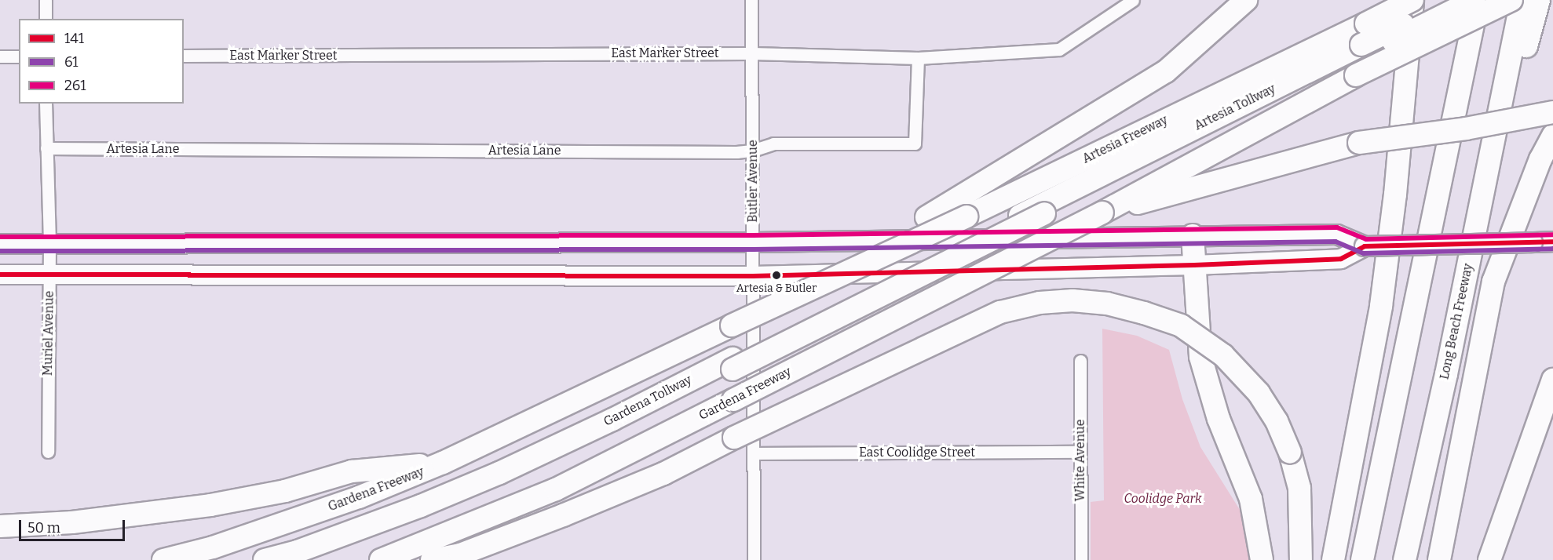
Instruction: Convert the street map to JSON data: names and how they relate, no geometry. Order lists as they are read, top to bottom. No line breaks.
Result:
{"streets":{"highway":["Artesia Tollway","Artesia Freeway","Long Beach Freeway","Gardena Freeway","Gardena Tollway"],"street":["East Marker Street","Artesia Lane","Butler Avenue","Muriel Avenue","East Coolidge Street","White Avenue"]},"crossings":[["East Marker Street","Artesia Lane"],["East Marker Street","Butler Avenue"],["Artesia Tollway","Gardena Tollway"],["Artesia Freeway","Gardena Freeway"],["Artesia Lane","Butler Avenue"],["Artesia Lane","Muriel Avenue"],["Butler Avenue","East Coolidge Street"],["East Coolidge Street","White Avenue"]],"parks":["Coolidge Park"],"places":["Artesia & Butler"],"lines":["transit line 261","transit line 141","transit line 61"],"legend":["141","61","261"],"scale_bar":"50 m"}
